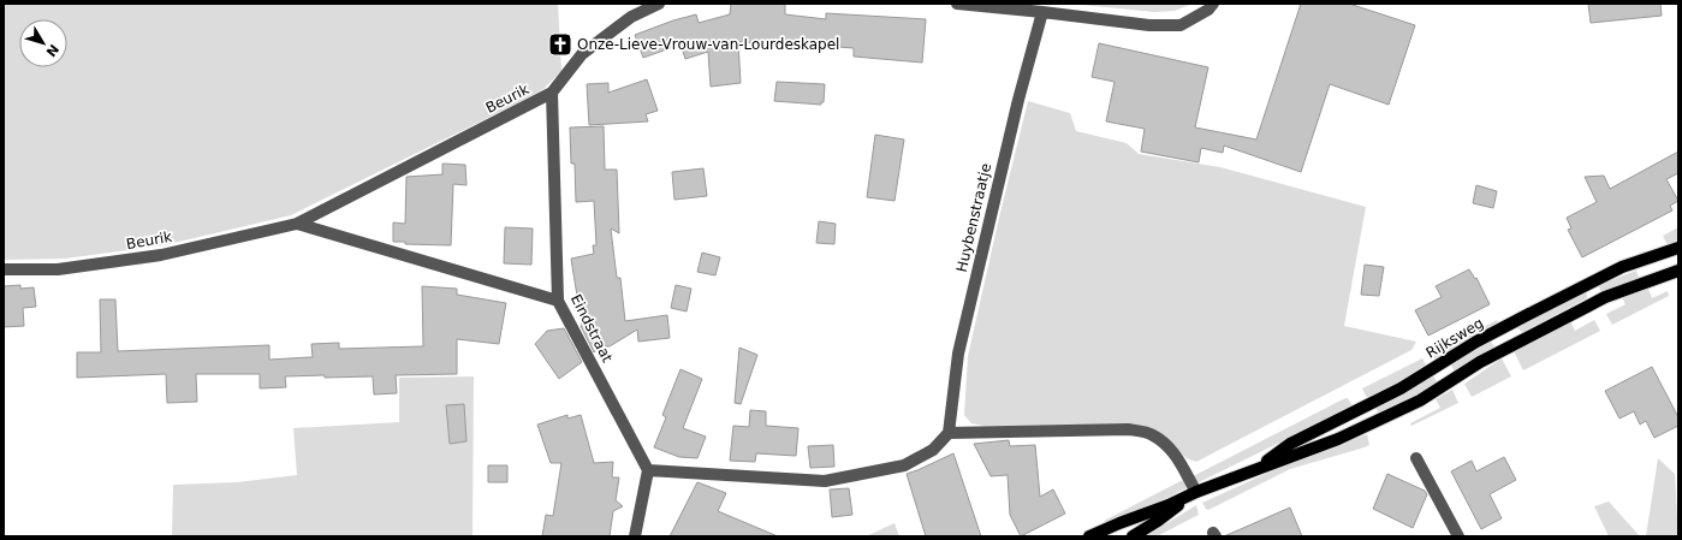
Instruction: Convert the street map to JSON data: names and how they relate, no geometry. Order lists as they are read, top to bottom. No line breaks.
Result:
{"streets":{"main road":["Rijksweg"],"street":["Beurik","Huybenstraatje","Eindstraat"]},"crossings":[["Beurik","Eindstraat"]],"places":{"church":["Onze-Lieve-Vrouw-van-Lourdeskapel"]},"north":"bottom right"}
